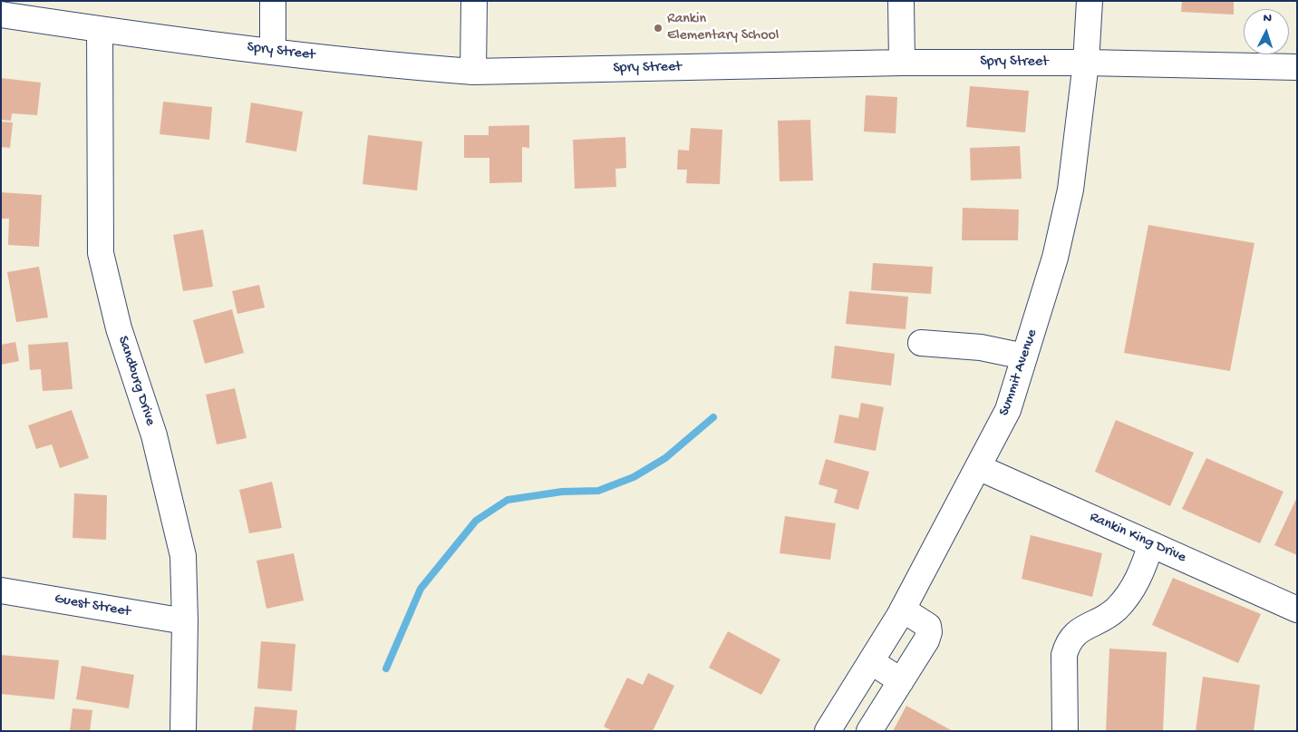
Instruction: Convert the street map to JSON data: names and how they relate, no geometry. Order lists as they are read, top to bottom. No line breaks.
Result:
{"streets":{"street":["Spry Street","Summit Avenue","Sandburg Drive","Rankin King Drive","Guest Street"]},"crossings":[["Spry Street","Summit Avenue"],["Spry Street","Sandburg Drive"],["Summit Avenue","Rankin King Drive"],["Sandburg Drive","Guest Street"]],"places":["Rankin Elementary School"],"north":"top"}
